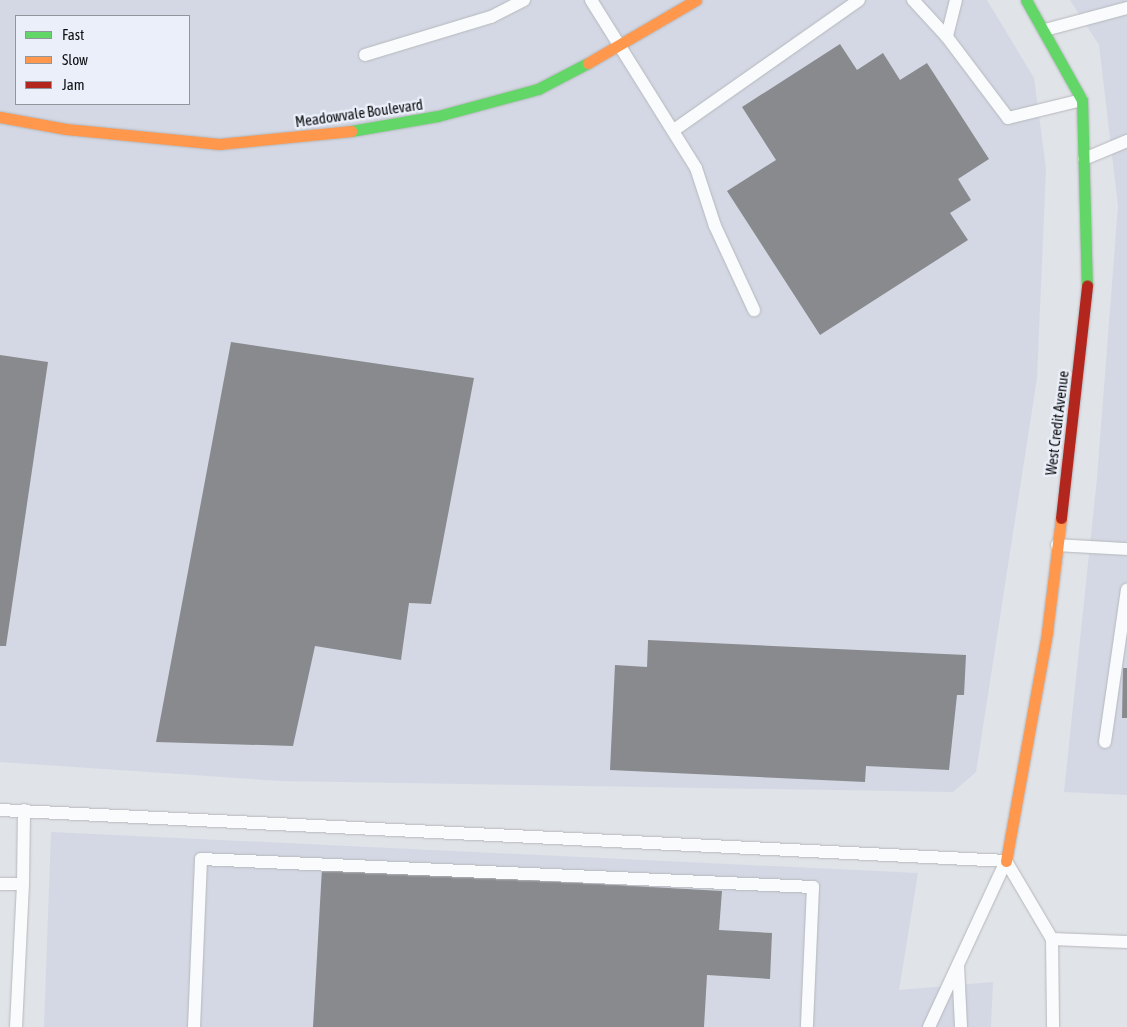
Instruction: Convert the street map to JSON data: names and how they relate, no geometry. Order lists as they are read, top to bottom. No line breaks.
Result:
{"streets":{"street":["Meadowvale Boulevard","West Credit Avenue"]},"legend":["Fast","Slow","Jam"]}
